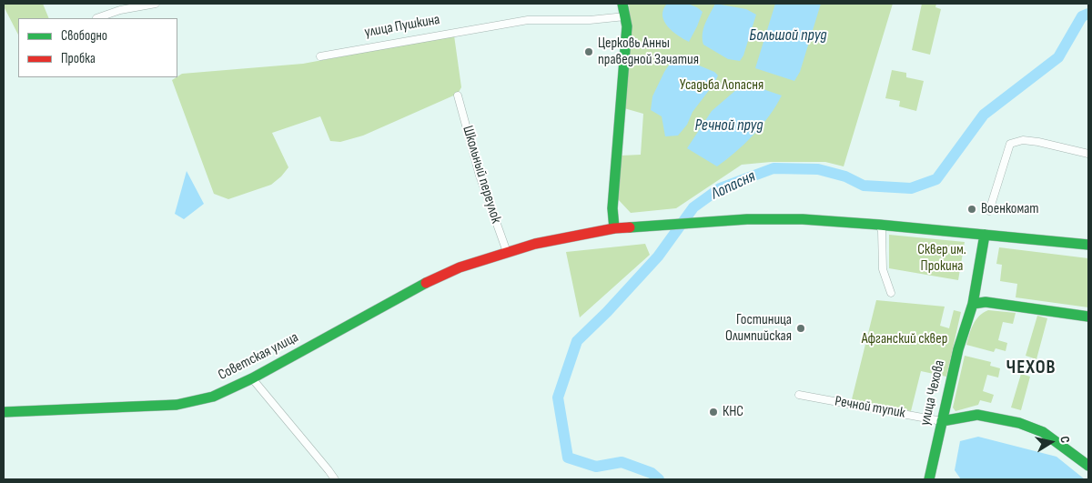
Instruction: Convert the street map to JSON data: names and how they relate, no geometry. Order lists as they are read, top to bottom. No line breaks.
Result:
{"streets":{"main road":["Советская улица","улица Чехова"],"street":["улица Пушкина","Школьный переулок","Речной тупик"]},"crossings":[["Школьный переулок","Советская улица"],["Советская улица","улица Чехова"],["улица Чехова","Речной тупик"]],"districts":["ЧЕХОВ"],"water":["Большой пруд","Речной пруд","Лопасня"],"parks":["Усадьба Лопасня","Сквер им. Прокина","Афганский сквер"],"places":["Церковь Анны праведной Зачатия","Военкомат","Гостиница Олимпийская","КНС"],"legend":["Свободно","Пробка"],"north":"right"}
